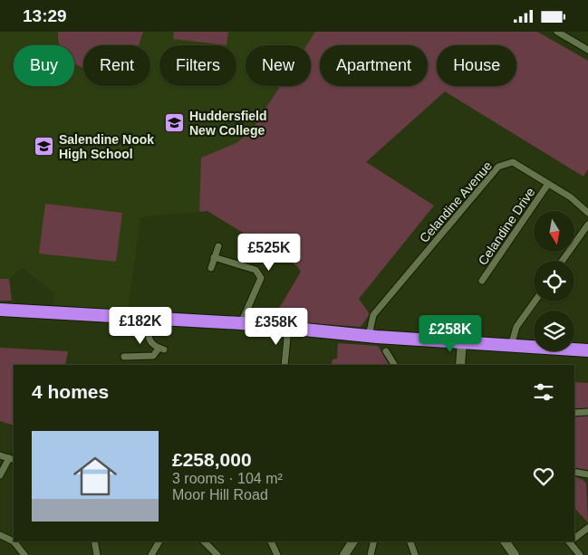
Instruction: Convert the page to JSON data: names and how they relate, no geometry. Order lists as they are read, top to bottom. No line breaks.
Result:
{"streets":{"street":["Celandine Avenue","Celandine Drive"]},"crossings":[["Celandine Avenue","Celandine Drive"]],"places":{"school or university":["Huddersfield New College","Salendine Nook High School"]},"north":"bottom","page":{"status":"13:29","chip":["Buy","Rent","Filters","New","Apartment","House"],"price":["£525K","£182K","£358K","£258K"],"heading":"4 homes","list":[{"name":"£258,000","note":"3 rooms · 104 m² · Moor Hill Road"}]}}
